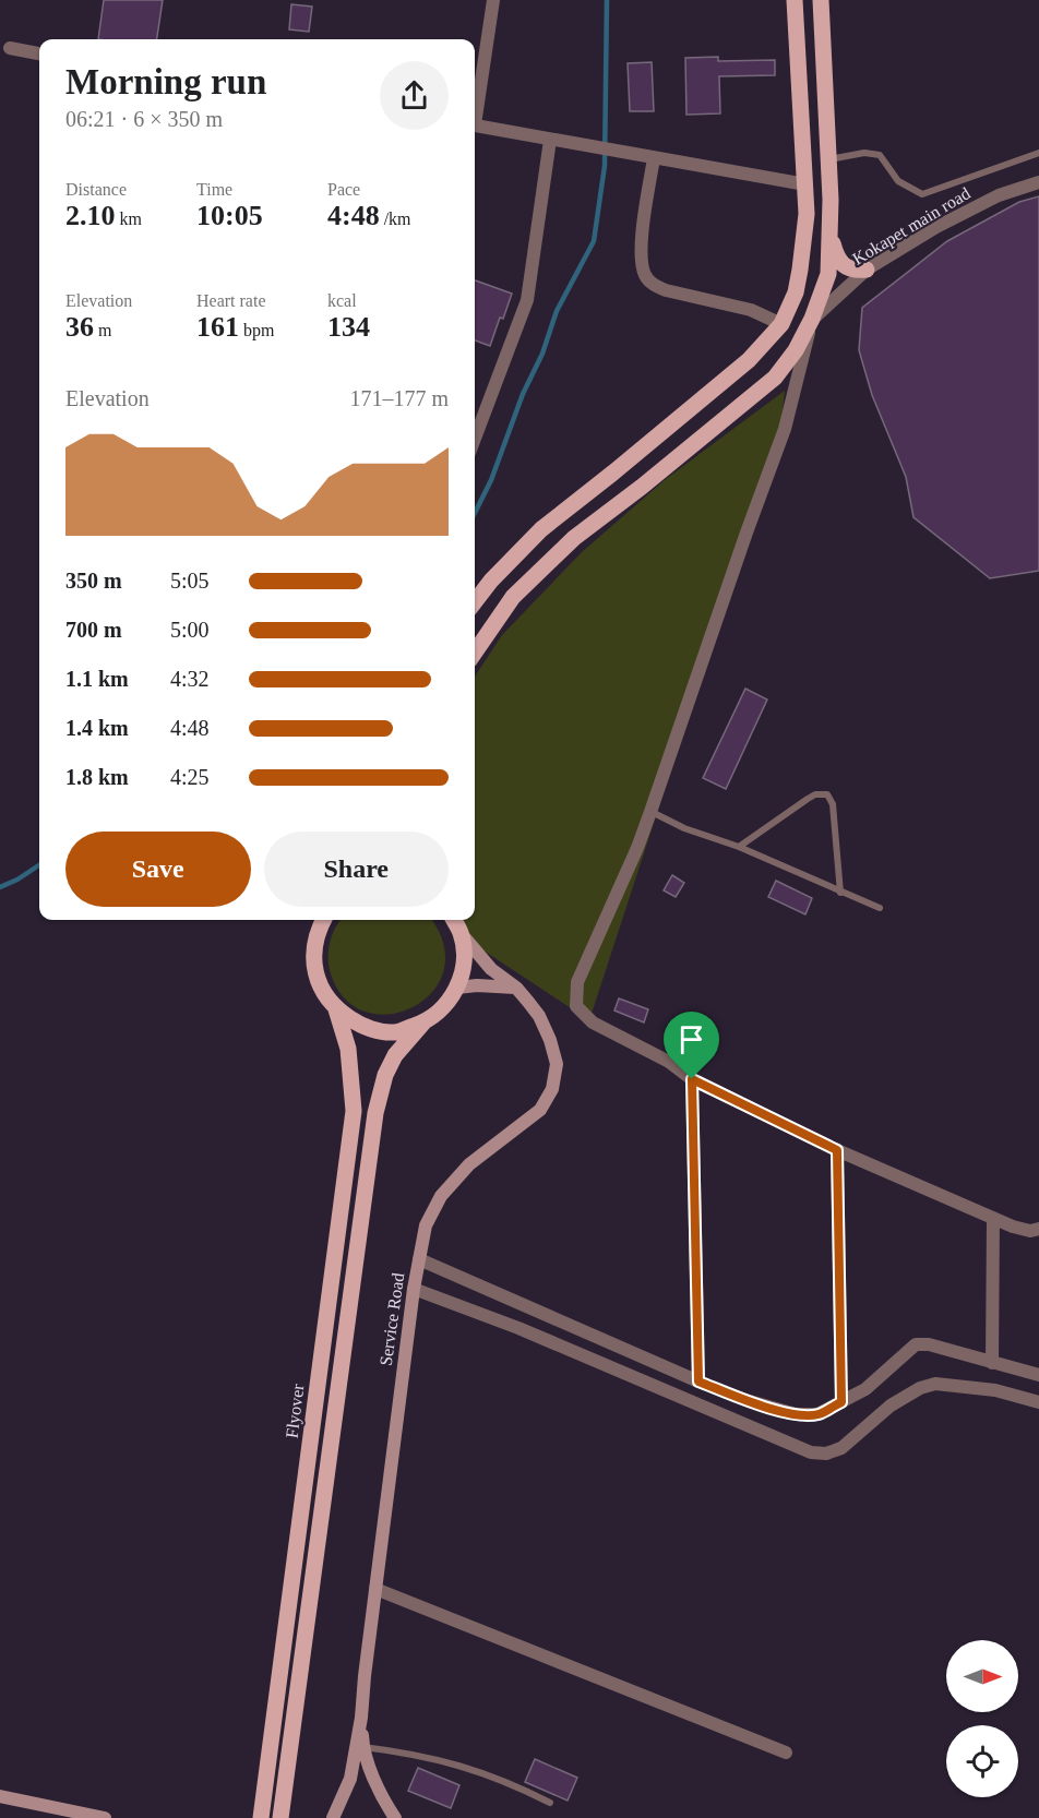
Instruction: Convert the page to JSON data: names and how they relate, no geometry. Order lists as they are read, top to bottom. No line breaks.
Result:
{"streets":{"main road":["Service Road","Flyover"],"street":["Kokapet main road"]},"north":"right","page":{"heading":["Morning run","06:21 · 6 × 350 m"],"stats":[["Distance","2.10 km"],["Time","10:05"],["Pace","4:48 /km"],["Elevation","36 m"],["Heart rate","161 bpm"],["kcal","134"]],"chart":["Elevation","171–177 m"],"list":[{"name":"350 m","note":"5:05"},{"name":"700 m","note":"5:00"},{"name":"1.1 km","note":"4:32"},{"name":"1.4 km","note":"4:48"},{"name":"1.8 km","note":"4:25"}],"buttons":["Save","Share"]}}
